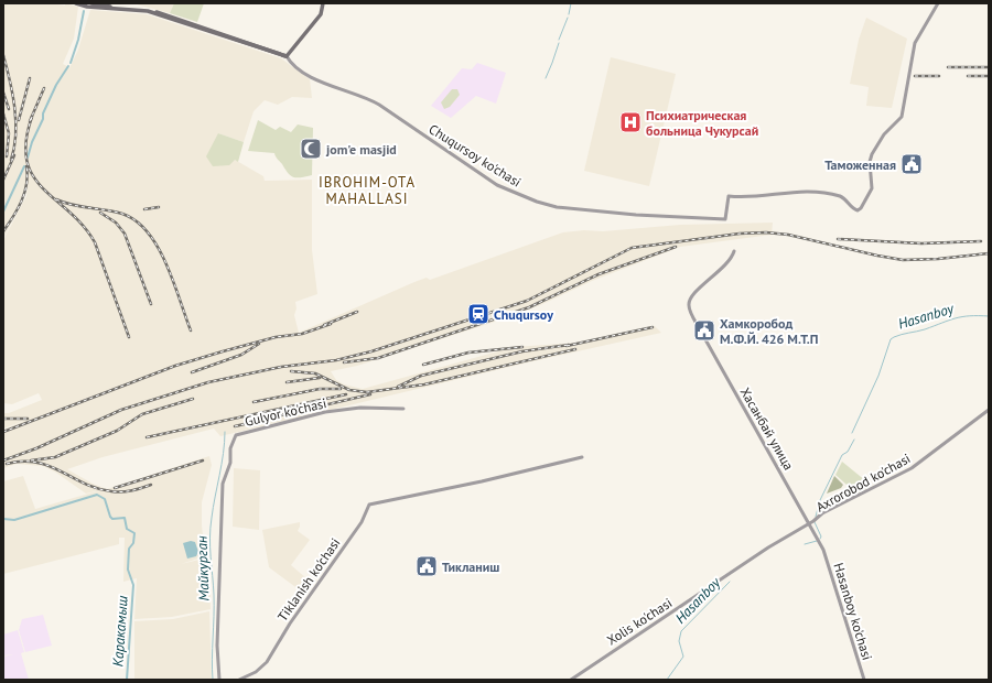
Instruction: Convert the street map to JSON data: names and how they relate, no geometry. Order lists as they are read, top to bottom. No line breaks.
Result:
{"streets":{"street":["Chuqursoy ko'chasi","Gulyor ko'chasi","Хасанбай улица","Axrorobod ko'chasi","Tiklanish ko'chasi","Hasanboy ko'chasi","Xolis ko'chasi"]},"crossings":[["Хасанбай улица","Axrorobod ko'chasi"],["Хасанбай улица","Hasanboy ko'chasi"],["Хасанбай улица","Xolis ko'chasi"],["Axrorobod ko'chasi","Xolis ko'chasi"]],"districts":["IBROHIM-OTA MAHALLASI"],"water":["Hasanboy","Майкурган","Каракамыш"],"places":{"hospital":["Психиатрическая больница Чукурсай"],"mosque":["jom'e masjid"],"public building":["Таможенная","Хамкоробод М.Ф.Й. 426 М.Т.П","Тикланиш"],"station":["Chuqursoy"]}}
